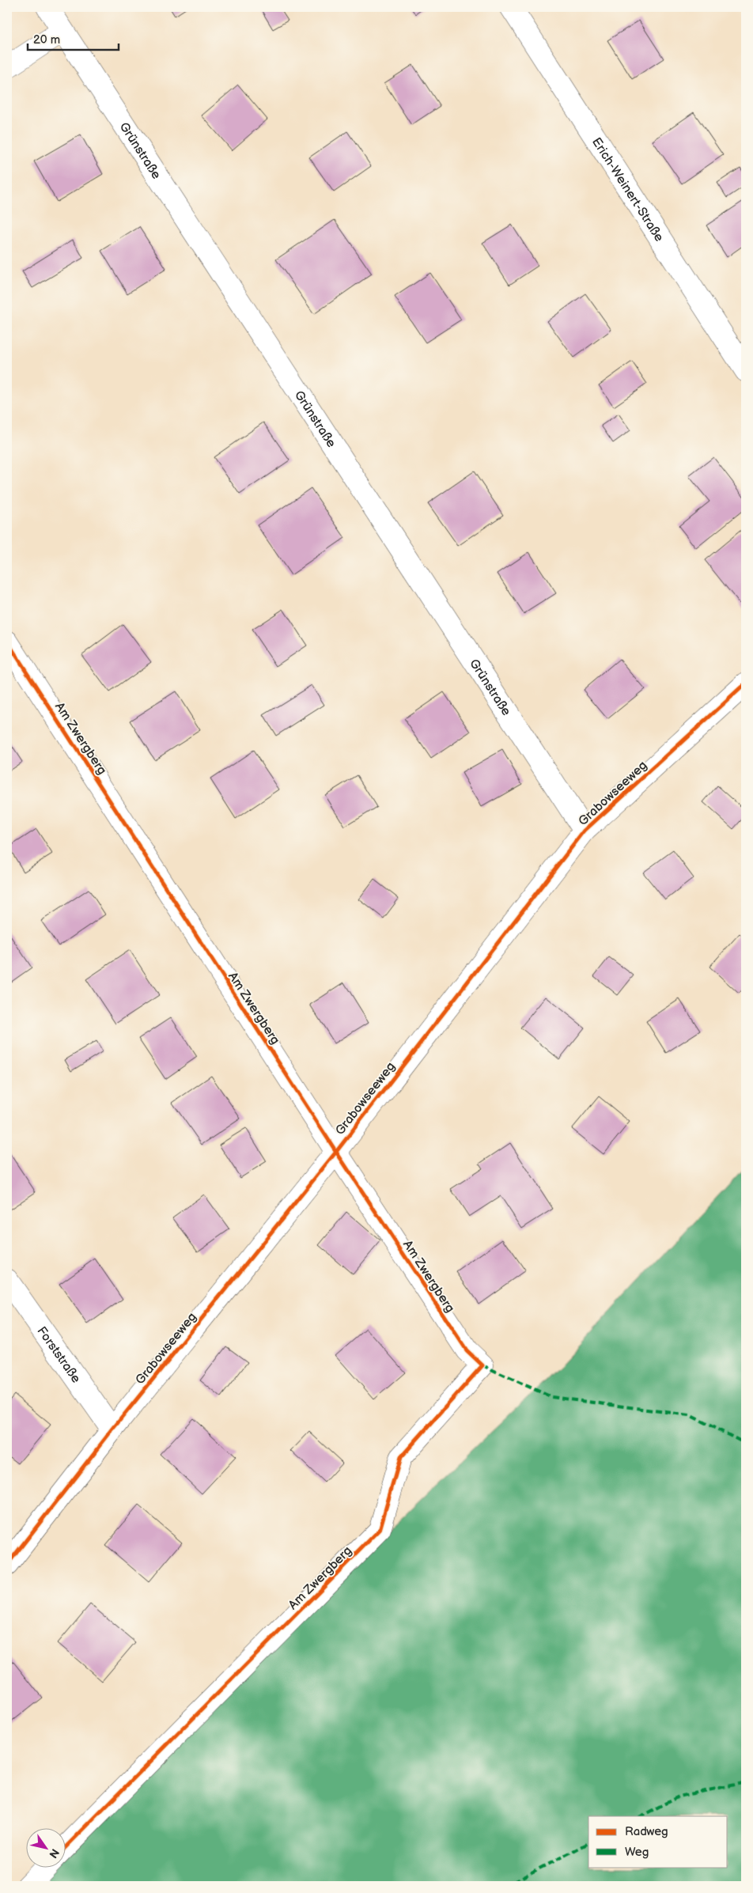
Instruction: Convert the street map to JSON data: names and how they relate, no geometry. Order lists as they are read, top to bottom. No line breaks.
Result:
{"streets":{"street":["Grünstraße","Erich-Weinert-Straße","Am Zwergberg","Grabowseeweg","Forststraße"]},"crossings":[["Grünstraße","Grabowseeweg"],["Am Zwergberg","Grabowseeweg"],["Grabowseeweg","Forststraße"]],"legend":["Radweg","Weg"],"scale_bar":"20 m","north":"bottom right"}
